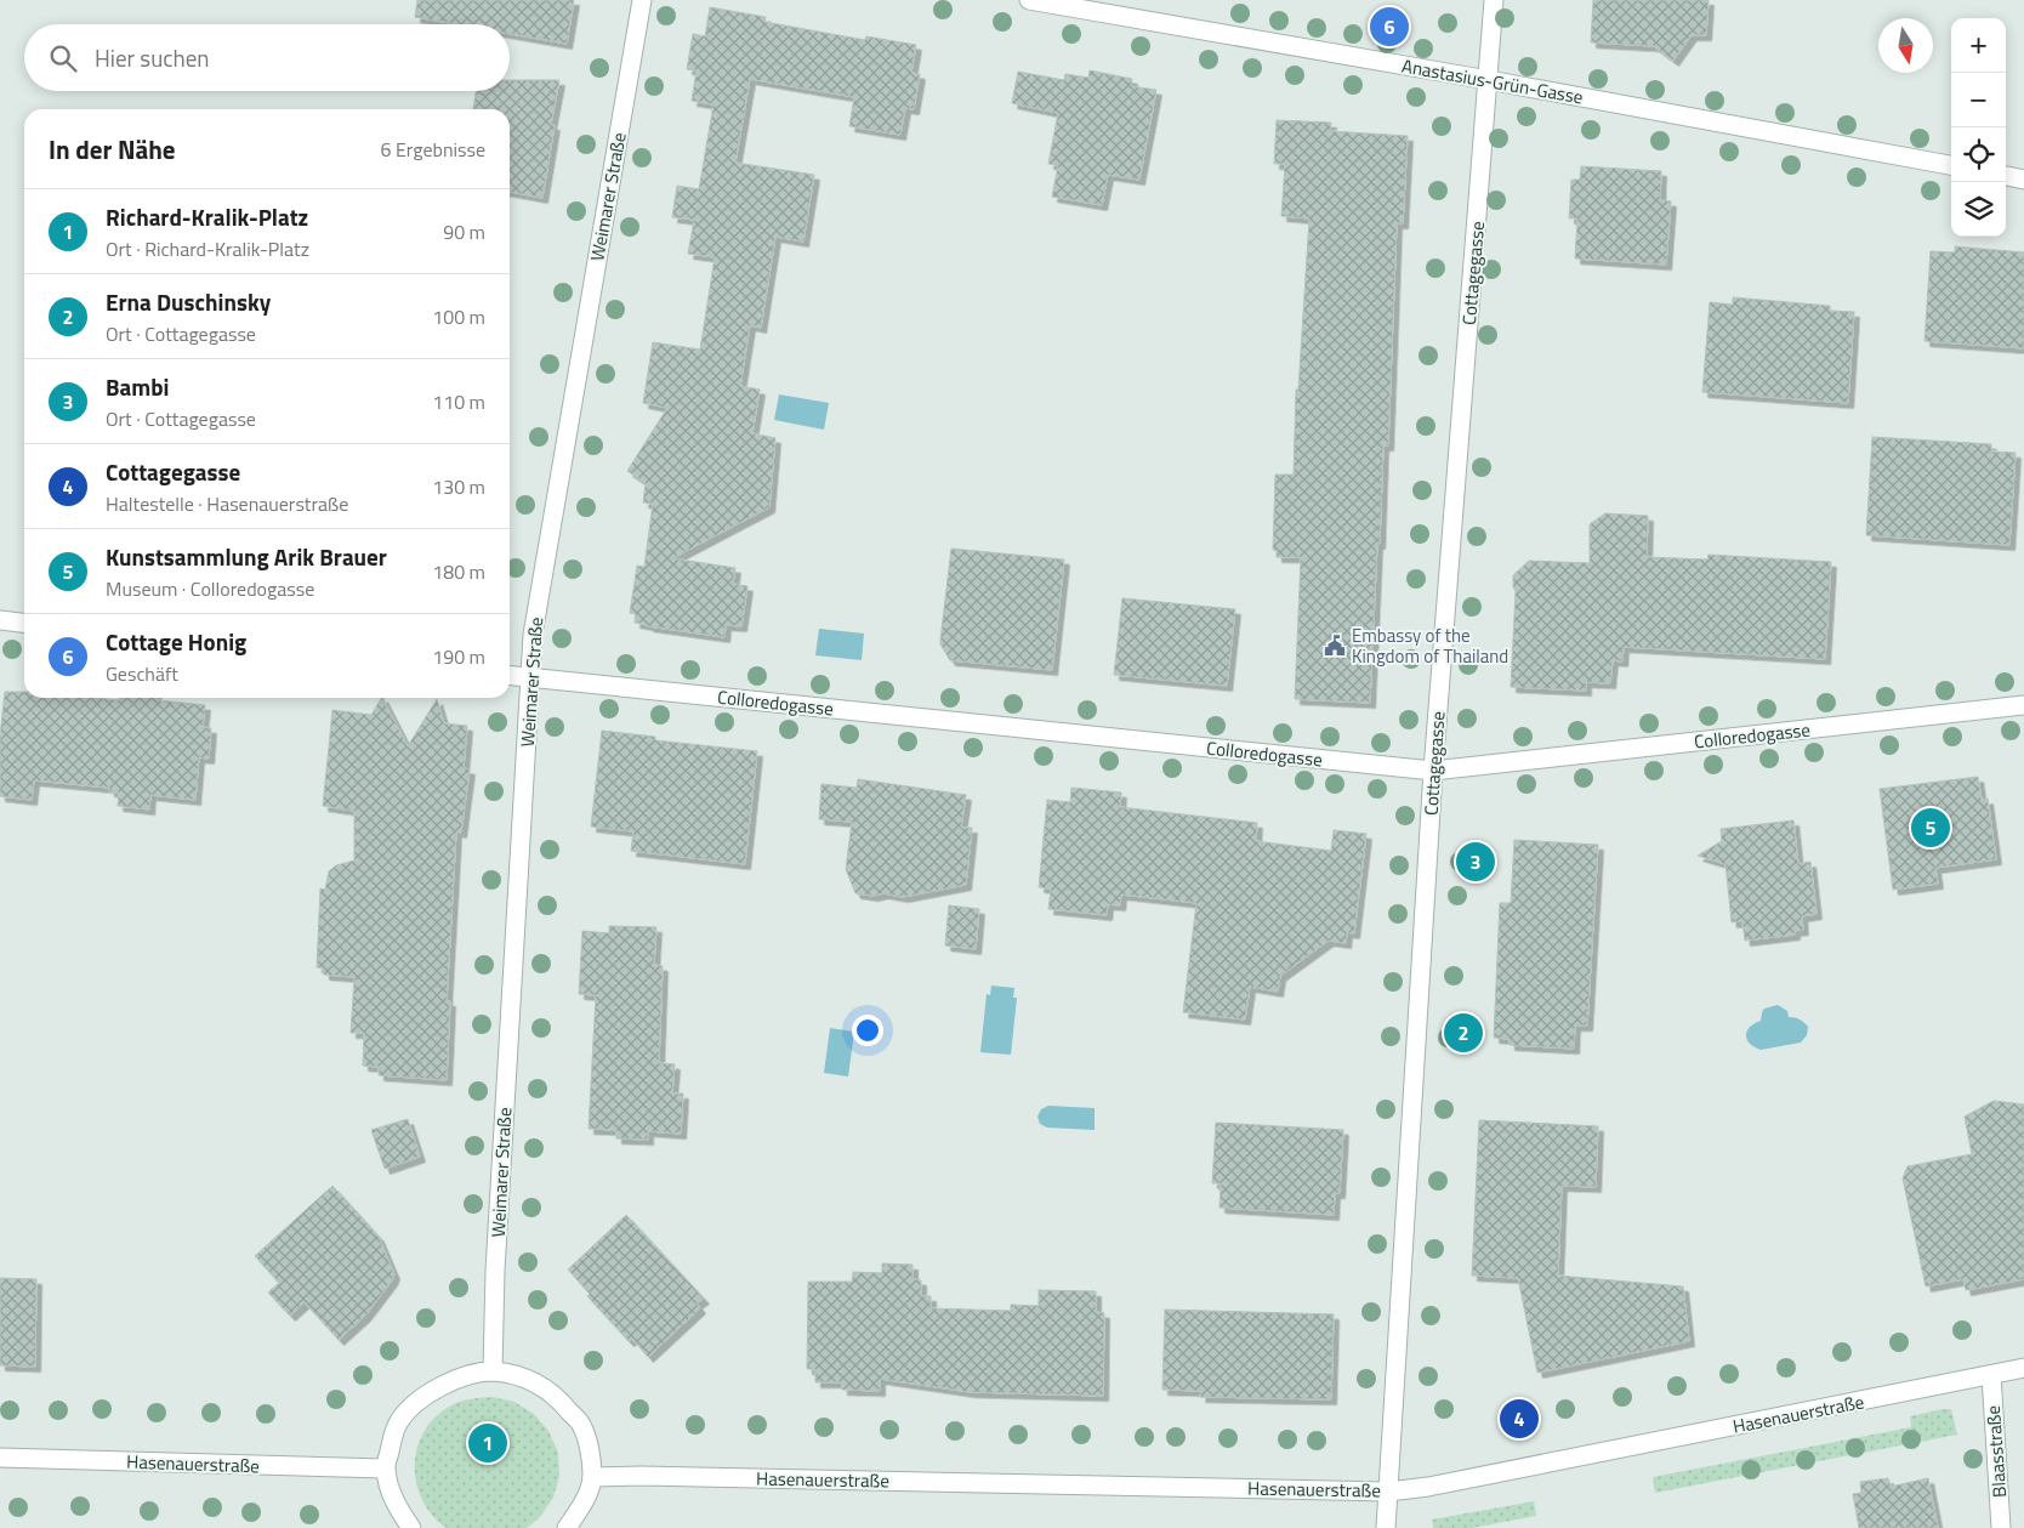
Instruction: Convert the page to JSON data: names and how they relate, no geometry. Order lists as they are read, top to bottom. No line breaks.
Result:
{"streets":{"street":["Anastasius-Grün-Gasse","Weimarer Straße","Cottagegasse","Colloredogasse","Hasenauerstraße","Blaasstraße"]},"crossings":[["Anastasius-Grün-Gasse","Cottagegasse"],["Weimarer Straße","Colloredogasse"],["Cottagegasse","Colloredogasse"],["Cottagegasse","Hasenauerstraße"],["Hasenauerstraße","Blaasstraße"]],"places":{"public building":["Embassy of the Kingdom of Thailand"]},"north":"bottom","page":{"pins":["6","5","3","2","4","1"],"map_buttons":["+","−"],"search":"Hier suchen","heading":["In der Nähe","6 Ergebnisse"],"list":[{"mark":"1","name":"Richard-Kralik-Platz","note":"Ort · Richard-Kralik-Platz","value":"90 m"},{"mark":"2","name":"Erna Duschinsky","note":"Ort · Cottagegasse","value":"100 m"},{"mark":"3","name":"Bambi","note":"Ort · Cottagegasse","value":"110 m"},{"mark":"4","name":"Cottagegasse","note":"Haltestelle · Hasenauerstraße","value":"130 m"},{"mark":"5","name":"Kunstsammlung Arik Brauer","note":"Museum · Colloredogasse","value":"180 m"},{"mark":"6","name":"Cottage Honig","note":"Geschäft","value":"190 m"}]}}
